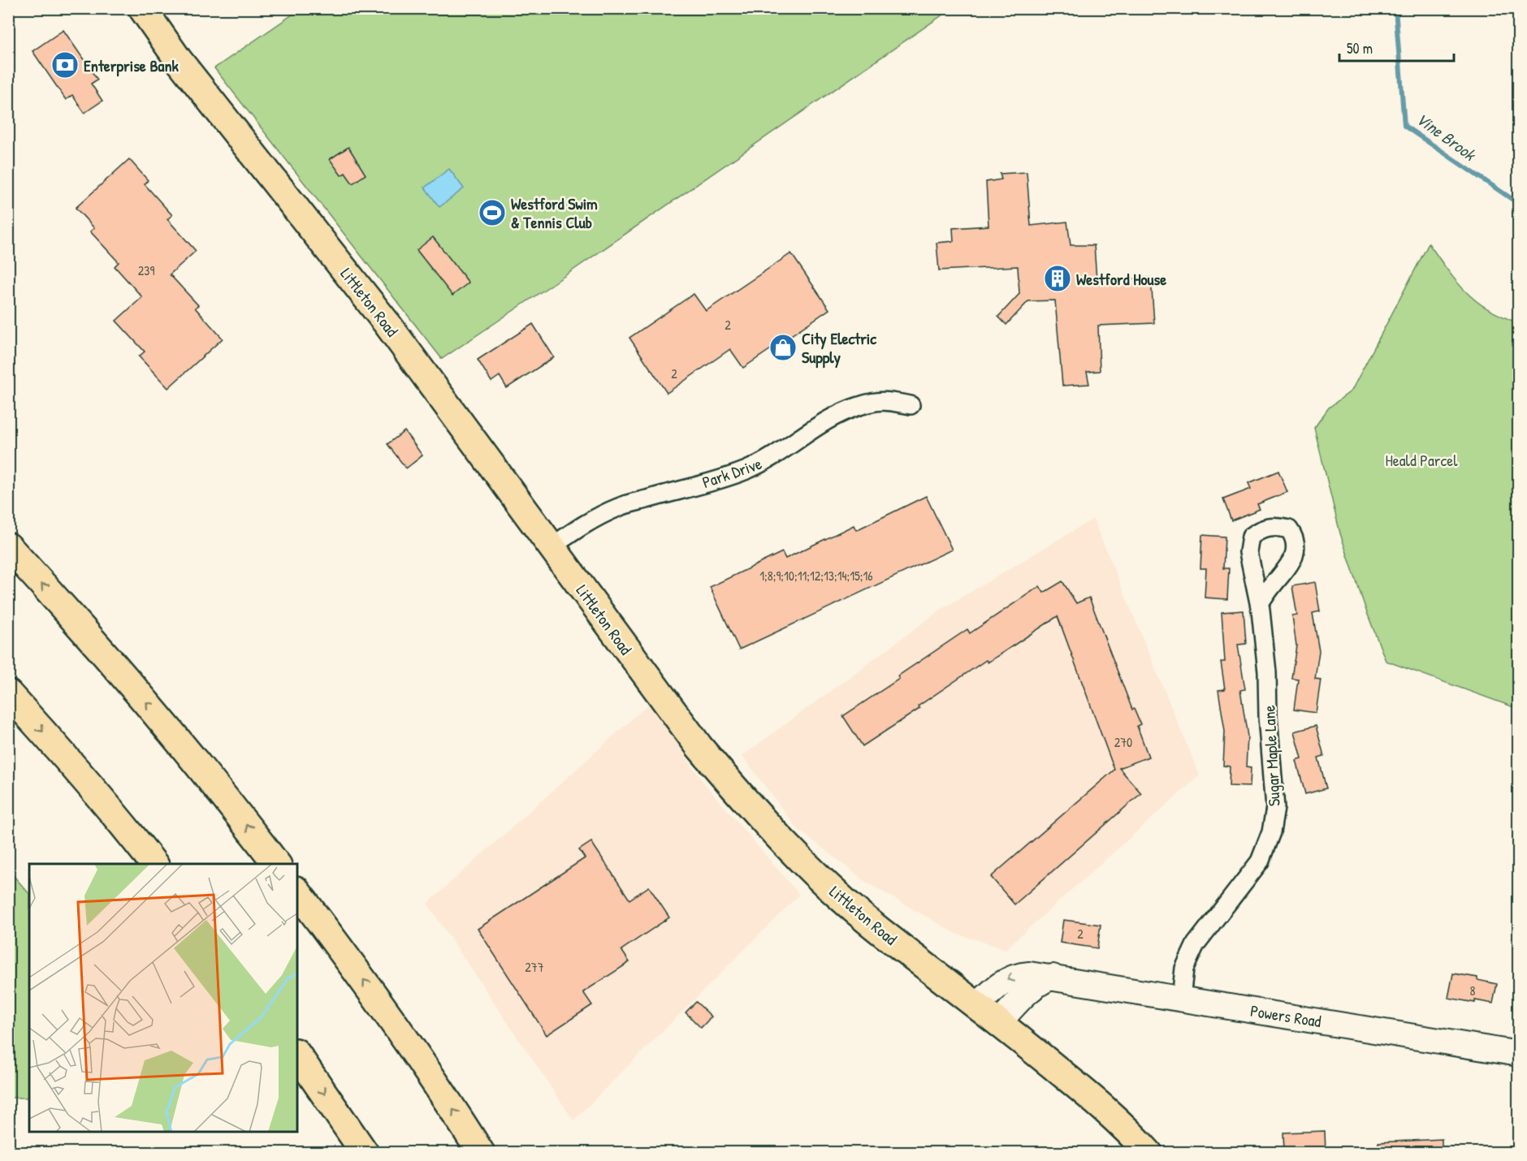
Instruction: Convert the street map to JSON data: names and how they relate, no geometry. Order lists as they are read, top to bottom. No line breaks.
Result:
{"streets":{"main road":["Littleton Road","Powers Road"],"street":["Park Drive","Sugar Maple Lane"]},"crossings":[["Littleton Road","Park Drive"],["Littleton Road","Powers Road"],["Sugar Maple Lane","Powers Road"]],"water":["Vine Brook"],"parks":["Heald Parcel"],"places":{"bank":["Enterprise Bank"],"sports":["Westford Swim & Tennis Club"],"building":["Westford House"],"shop":["City Electric Supply"]},"house_numbers":["239","2","2","1;8;9;10;11;12;13;14;15;16","270","2","277","8"],"scale_bar":"50 m"}
